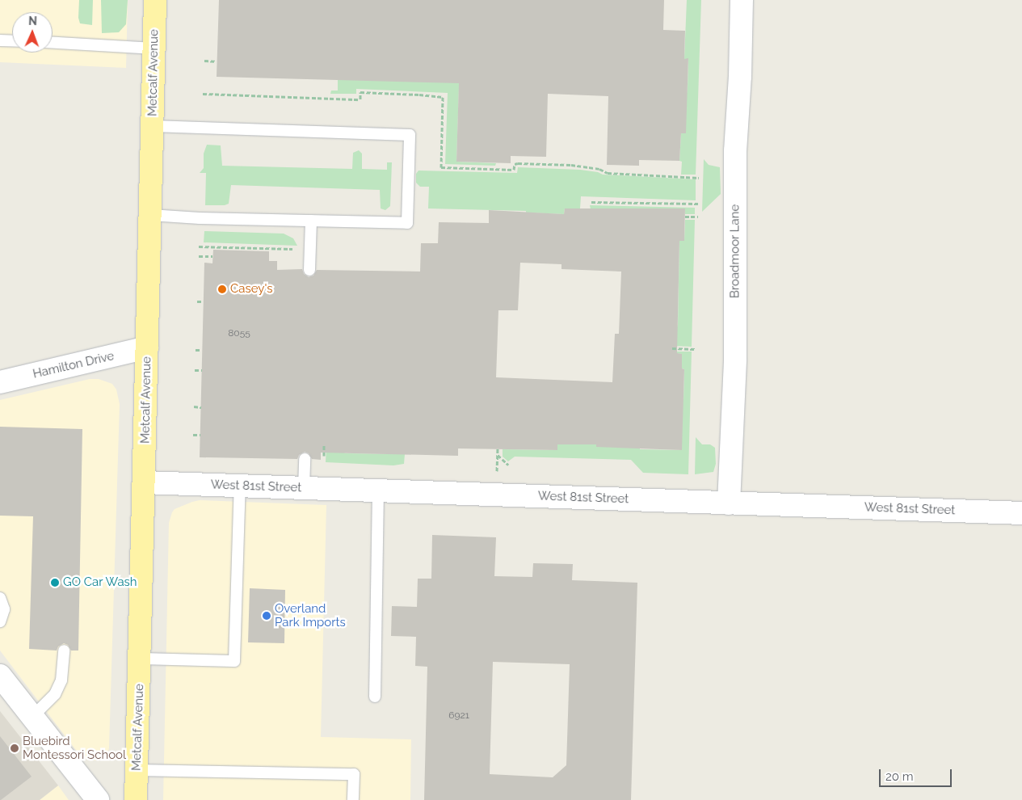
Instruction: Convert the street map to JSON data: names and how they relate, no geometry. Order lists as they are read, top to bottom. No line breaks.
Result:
{"streets":{"main road":["Metcalf Avenue"],"street":["Broadmoor Lane","Hamilton Drive","West 81st Street"]},"crossings":[["Metcalf Avenue","Hamilton Drive"],["Metcalf Avenue","West 81st Street"],["Broadmoor Lane","West 81st Street"]],"places":["Casey's","GO Car Wash","Overland Park Imports","Bluebird Montessori School"],"house_numbers":["8055","6921"],"scale_bar":"20 m","north":"top"}
